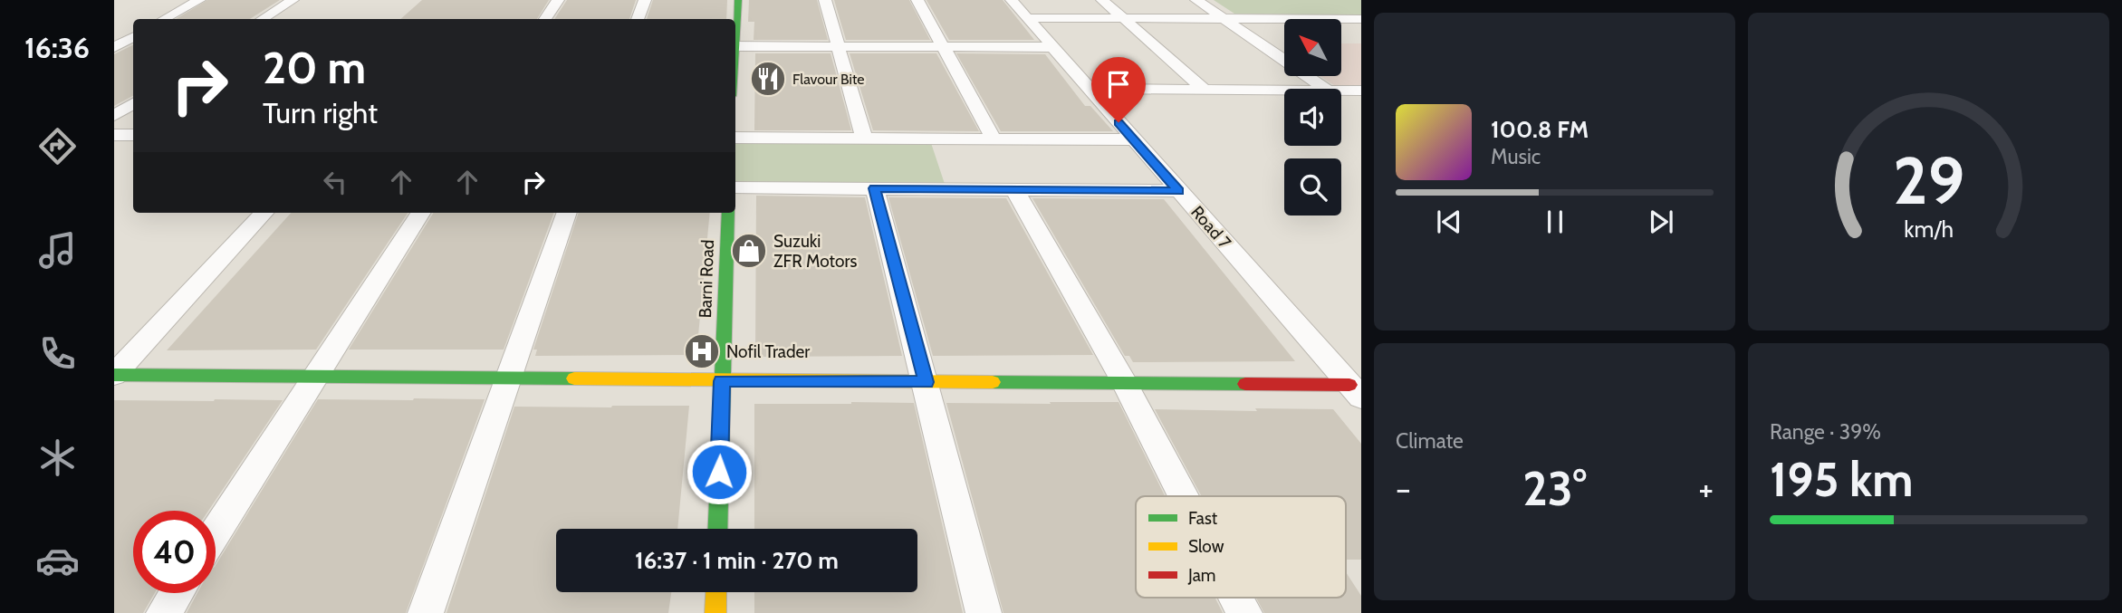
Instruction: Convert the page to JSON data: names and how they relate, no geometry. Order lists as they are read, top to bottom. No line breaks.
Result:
{"streets":{"street":["Road 7","Barni Road"]},"places":{"restaurant":["Flavour Bite"],"shop":["Suzuki ZFR Motors"],"hospital":["Nofil Trader"]},"legend":["Fast","Slow","Jam"],"north":"top left","page":{"tabs":"16:36","turn":["20 m","Turn right"],"song":["100.8 FM","Music"],"tile":["Climate",["Range · 39%","195 km"]],"heat":["−","23°","+"],"limit":"40","trip":"16:37 · 1 min · 270 m","gauge":["29","km/h"]}}
